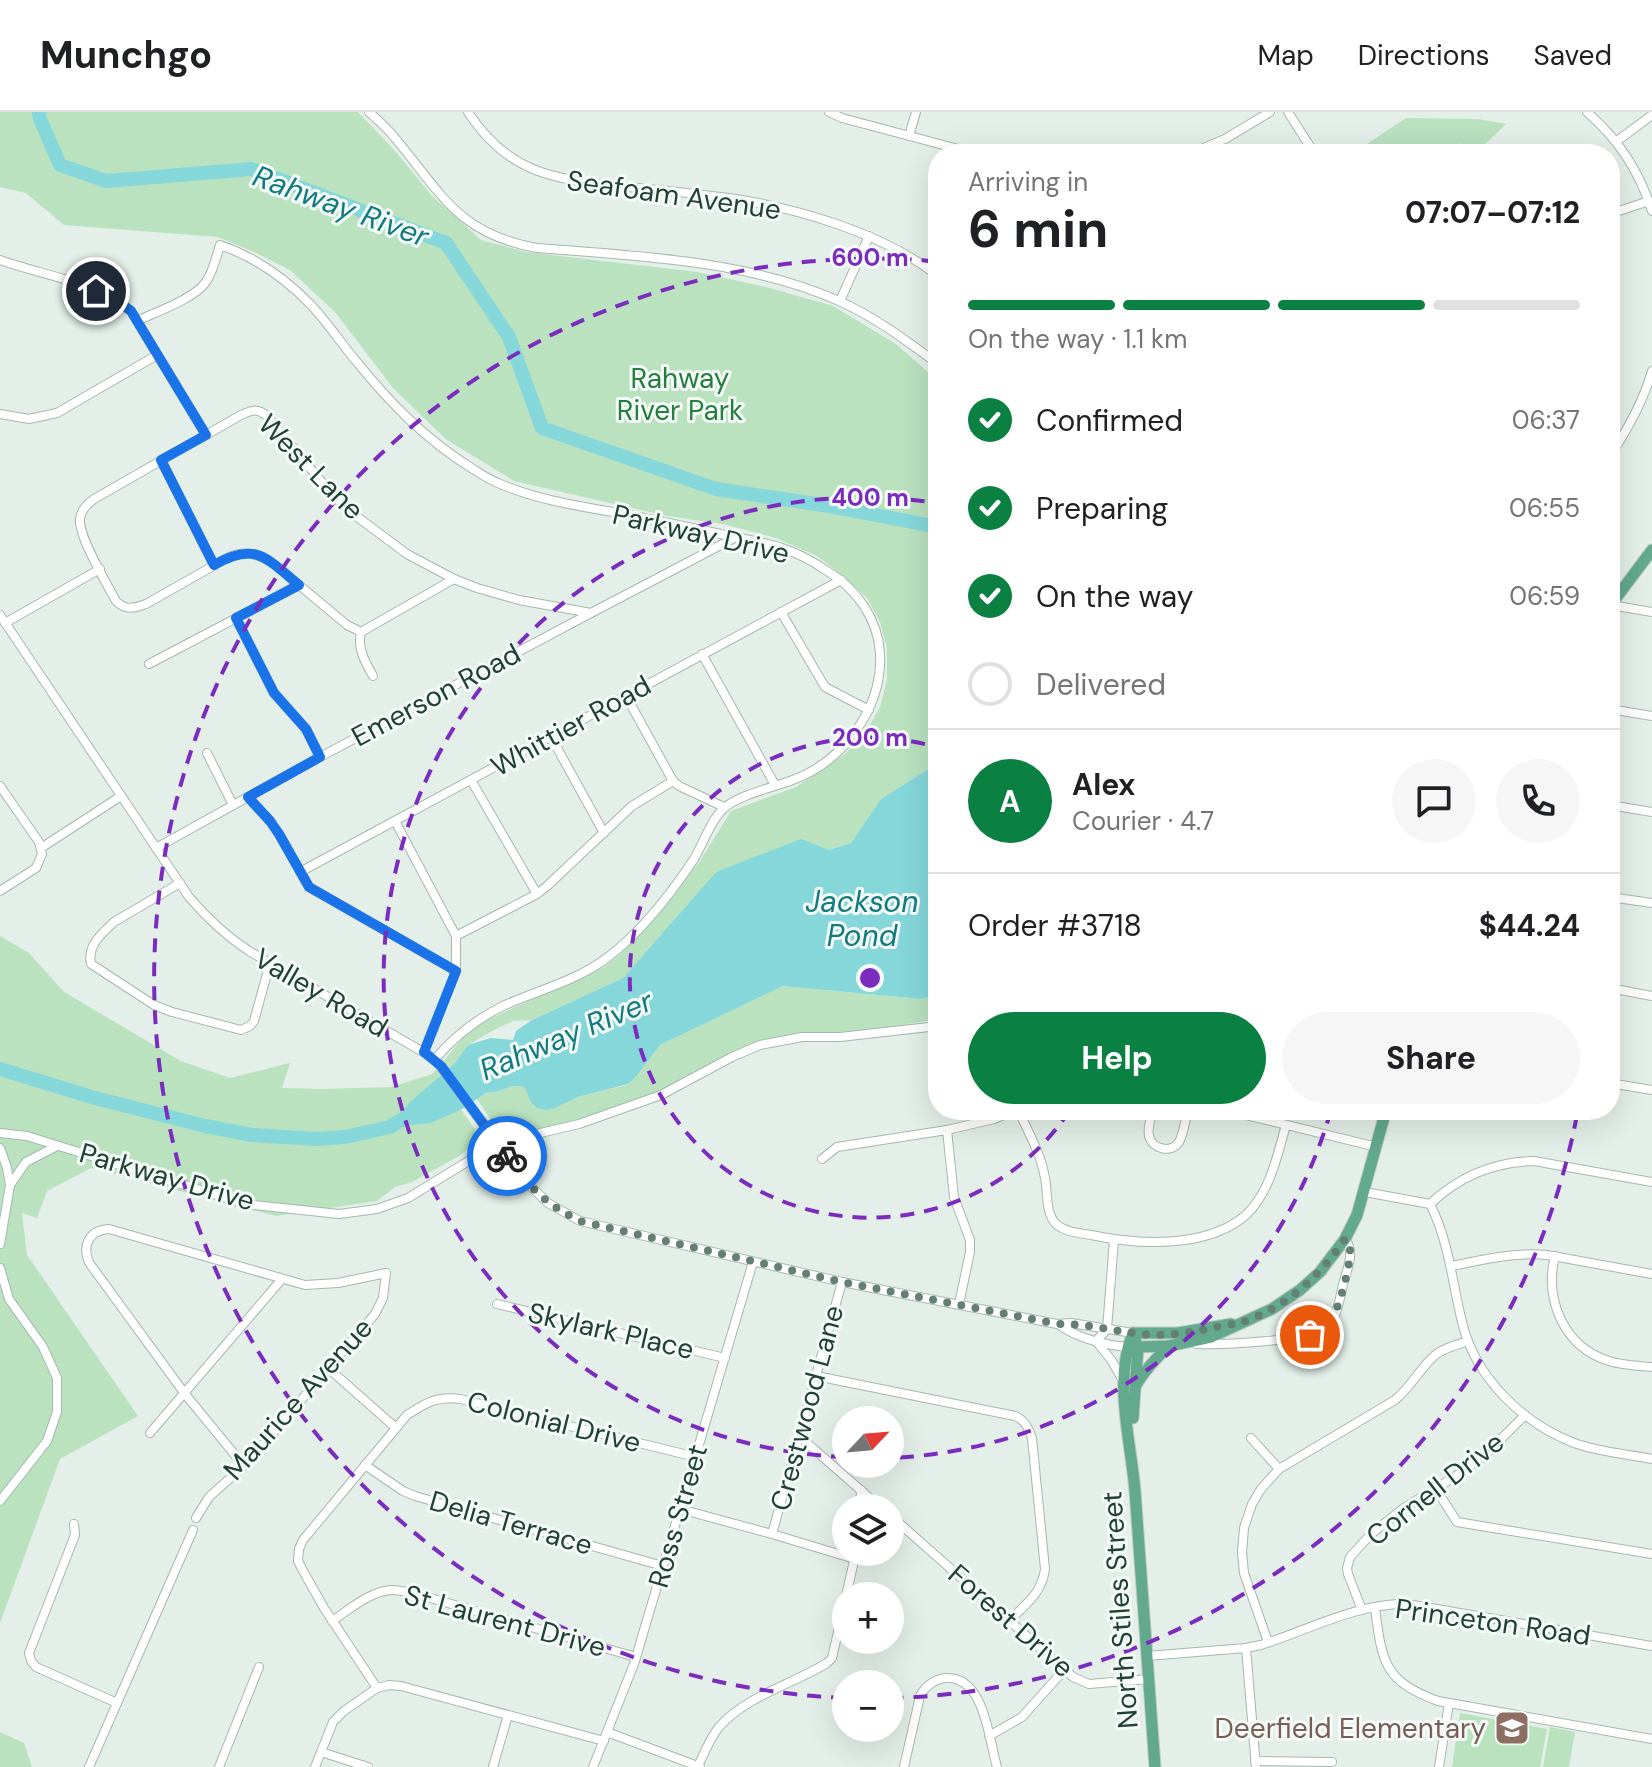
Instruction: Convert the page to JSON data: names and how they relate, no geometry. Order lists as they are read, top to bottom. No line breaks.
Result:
{"streets":{"main road":["North Stiles Street"],"street":["Seafoam Avenue","West Lane","Parkway Drive","Emerson Road","Whittier Road","Valley Road","Skylark Place","Maurice Avenue","Crestwood Lane","Colonial Drive","Cornell Drive","Ross Street","Delia Terrace","St Laurent Drive","Forest Drive","Princeton Road"]},"crossings":[["West Lane","Emerson Road"],["Parkway Drive","Whittier Road"],["Parkway Drive","Valley Road"],["Emerson Road","Valley Road"],["Valley Road","Crestwood Lane"],["Valley Road","Ross Street"],["Valley Road","North Stiles Street"],["Skylark Place","Ross Street"],["Colonial Drive","Ross Street"],["Colonial Drive","Delia Terrace"],["Colonial Drive","St Laurent Drive"],["Cornell Drive","Princeton Road"],["Ross Street","Delia Terrace"],["Ross Street","St Laurent Drive"],["North Stiles Street","Forest Drive"],["North Stiles Street","Princeton Road"]],"water":["Rahway River","Jackson Pond"],"parks":["Rahway River Park"],"places":{"school or university":["Deerfield Elementary"]},"north":"top right","page":{"header":"Munchgo","nav":["Map","Directions","Saved"],"heading":["6 min","Arriving in","07:07–07:12"],"panel":["Alex","Courier · 4.7","Order #3718","$44.24"],"bar":"On the way · 1.1 km","list":[["Confirmed","06:37"],["Preparing","06:55"],["On the way","06:59"],"Delivered"],"round":"A","buttons":["Help","Share"],"map_buttons":["+","−"]},"rings":["600 m","400 m","200 m"]}
